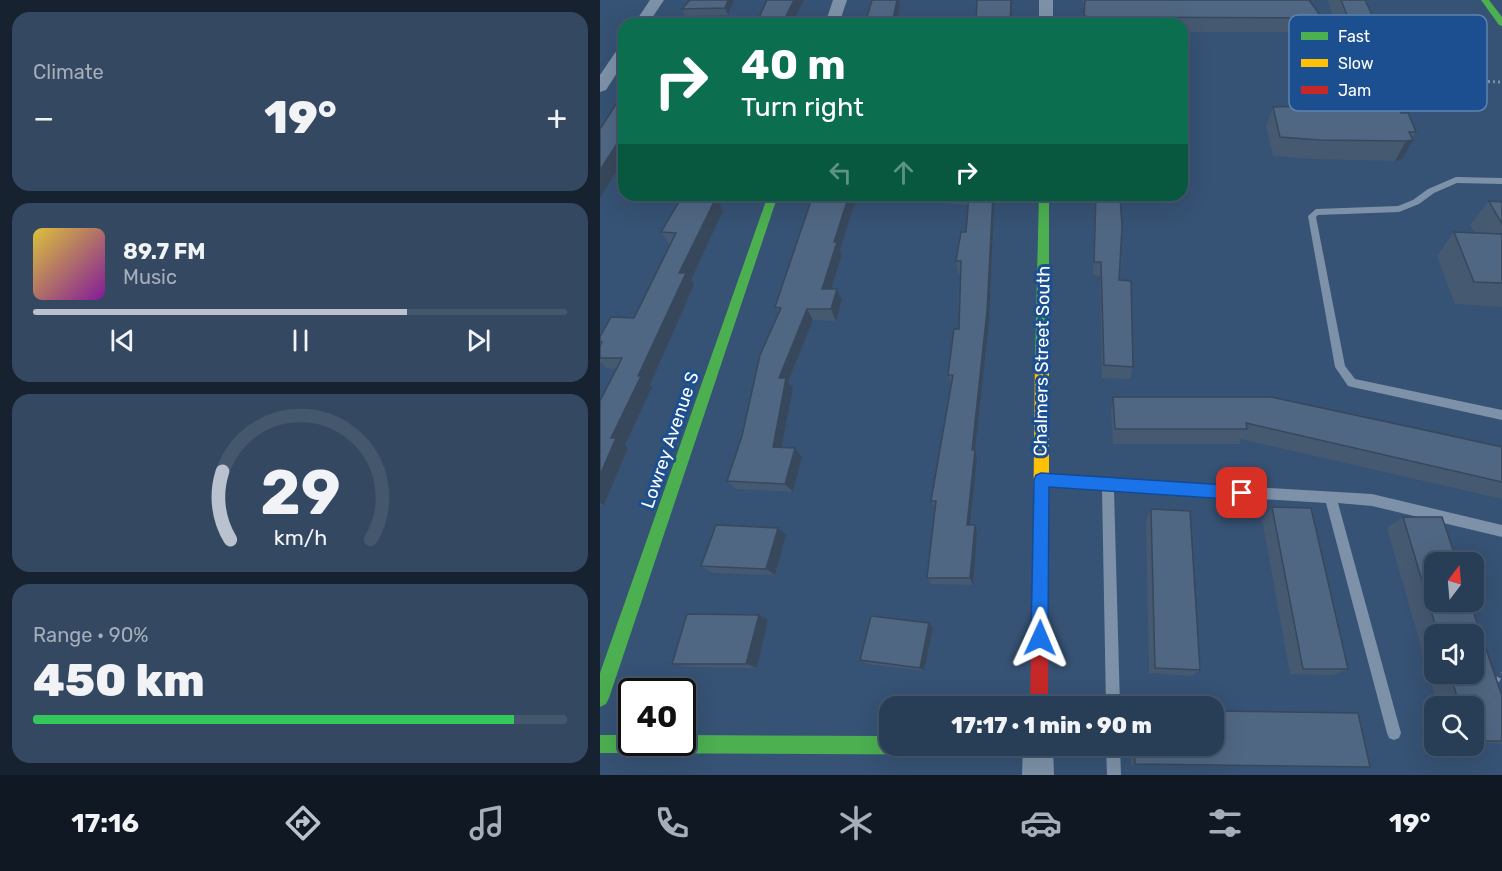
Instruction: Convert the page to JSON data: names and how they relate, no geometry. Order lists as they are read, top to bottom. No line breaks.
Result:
{"streets":{"street":["Chalmers Street South","Lowrey Avenue S"]},"legend":["Fast","Slow","Jam"],"north":"top","page":{"tile":["Climate",["Range · 90%","450 km"]],"turn":["40 m","Turn right"],"heat":["−","19°","+"],"song":["89.7 FM","Music"],"limit":"40","trip":"17:17 · 1 min · 90 m","tabs":["17:16","19°"],"gauge":["29","km/h"]}}
